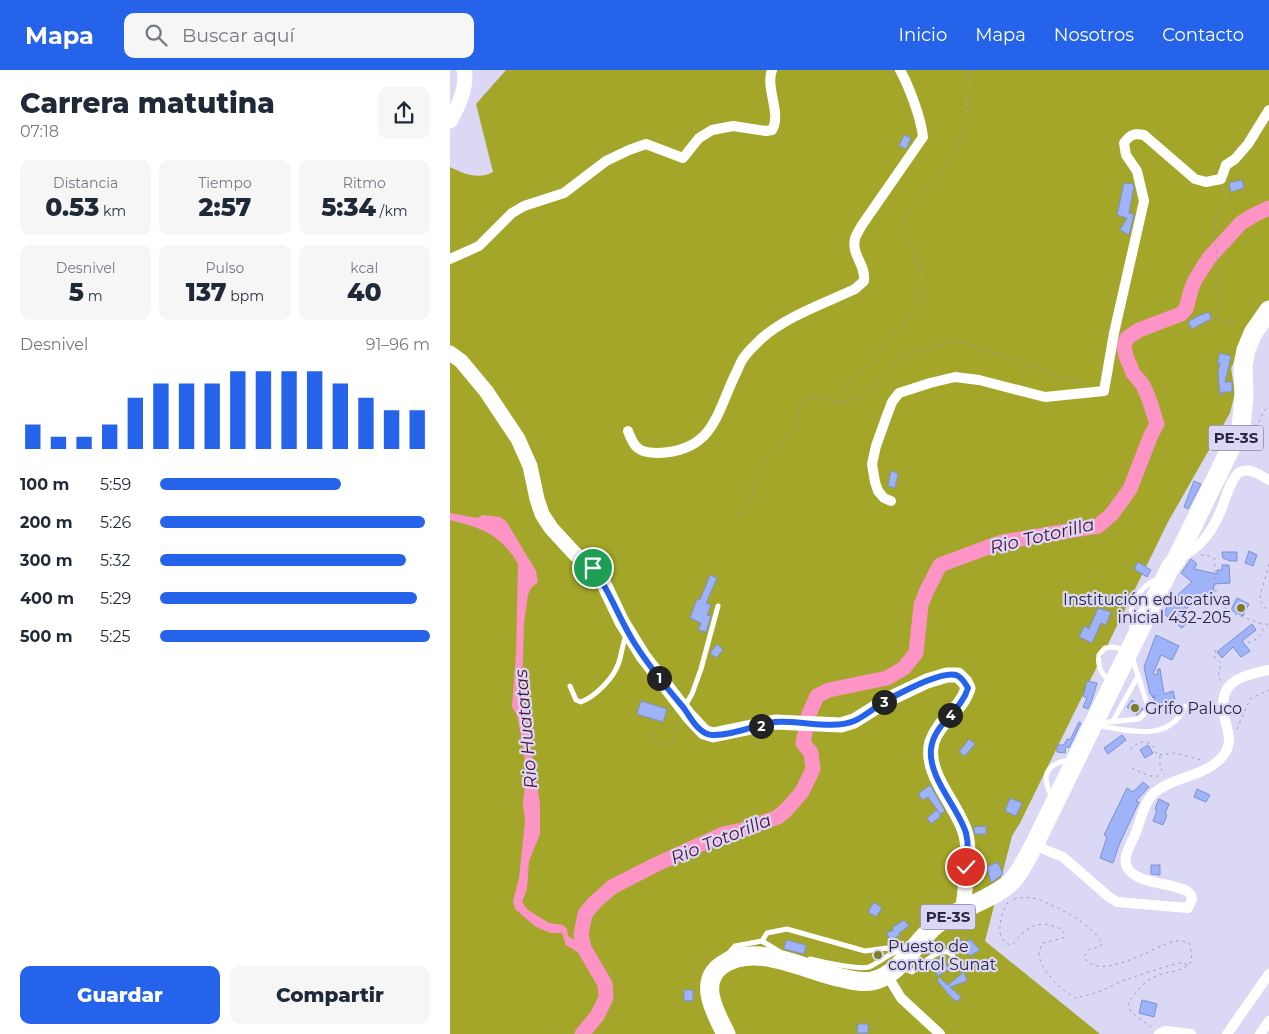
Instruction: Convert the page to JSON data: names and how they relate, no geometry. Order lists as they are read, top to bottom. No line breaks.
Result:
{"streets":{"highway":["PE-3S"]},"water":["Rio Totorilla","Rio Huatatas"],"places":["Institución educativa inicial 432-205","Grifo Paluco","Puesto de control Sunat"],"page":{"header":"Mapa","search":"Buscar aquí","nav":["Inicio","Mapa","Nosotros","Contacto"],"heading":["Carrera matutina","07:18"],"stats":[["Distancia","0.53 km"],["Tiempo","2:57"],["Ritmo","5:34 /km"],["Desnivel","5 m"],["Pulso","137 bpm"],["kcal","40"]],"chart":["Desnivel","91–96 m"],"list":[{"name":"100 m","note":"5:59"},{"name":"200 m","note":"5:26"},{"name":"300 m","note":"5:32"},{"name":"400 m","note":"5:29"},{"name":"500 m","note":"5:25"}],"pins":["1","3","4","2"],"buttons":["Guardar","Compartir"]}}
